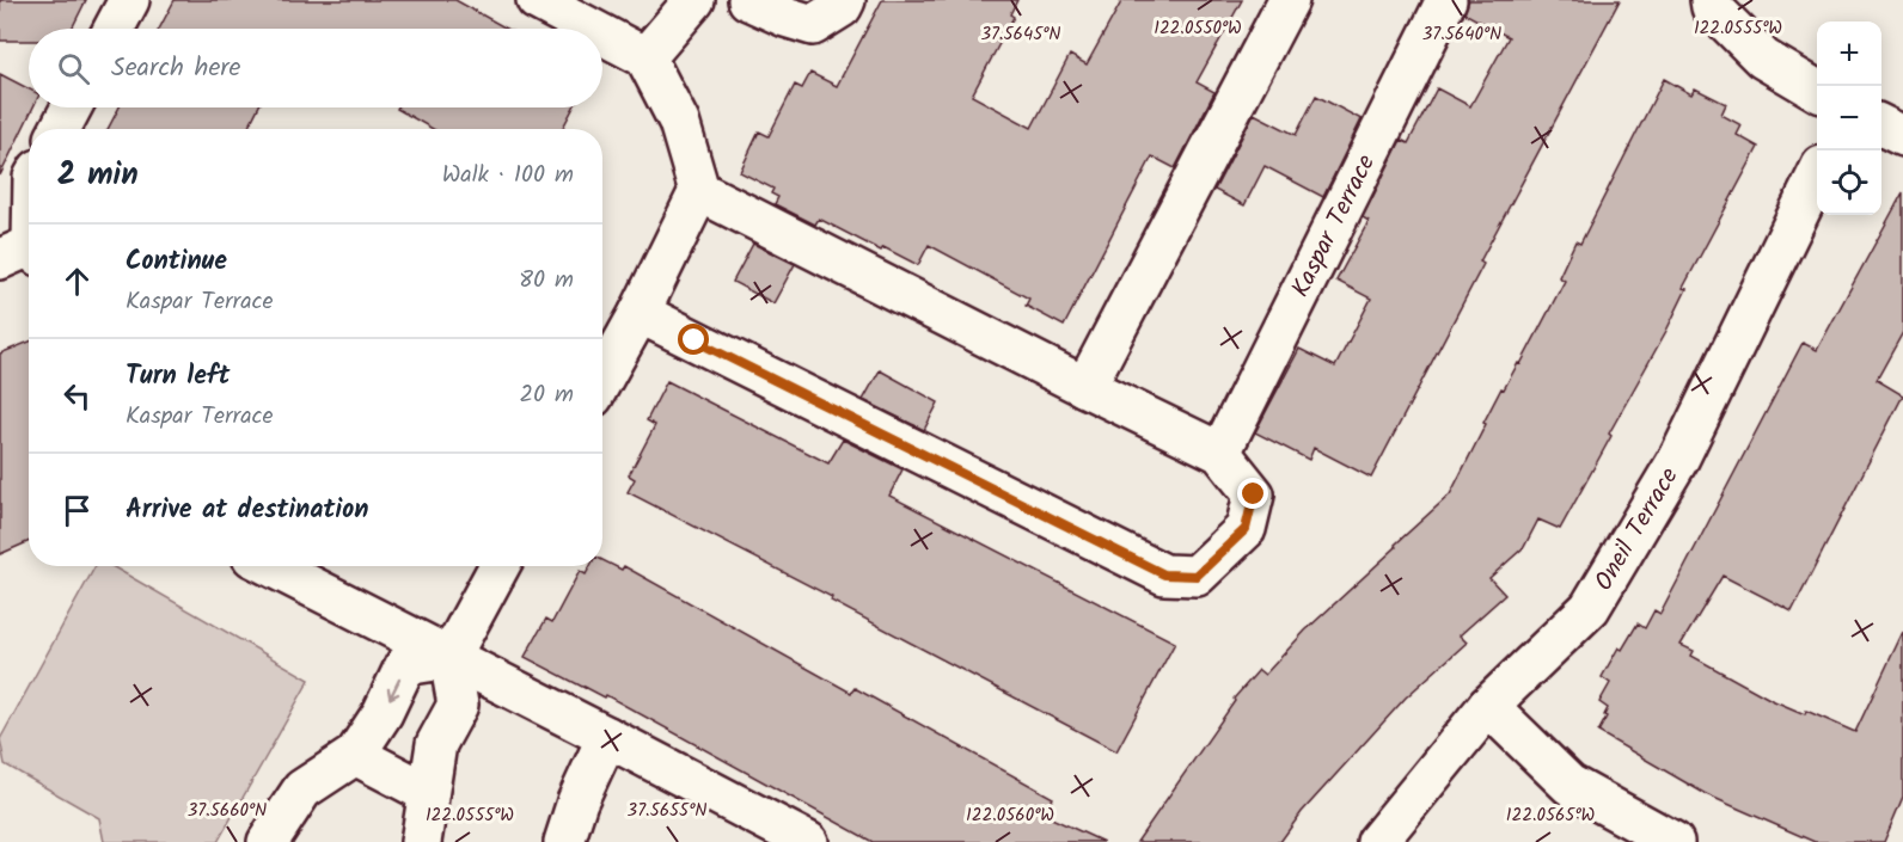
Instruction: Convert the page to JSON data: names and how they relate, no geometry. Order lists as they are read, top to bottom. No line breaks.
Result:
{"streets":{"street":["Kaspar Terrace","Oneil Terrace"]},"page":{"map_buttons":["+","−"],"search":"Search here","heading":["2 min","Walk · 100 m"],"list":[["Continue","Kaspar Terrace","80 m"],["Turn left","Kaspar Terrace","20 m"],"Arrive at destination"]},"coordinates":["122.0550°W","122.0555°W","37.5645°N","37.5640°N","37.5660°N","37.5655°N","122.0560°W","122.0565°W"]}
